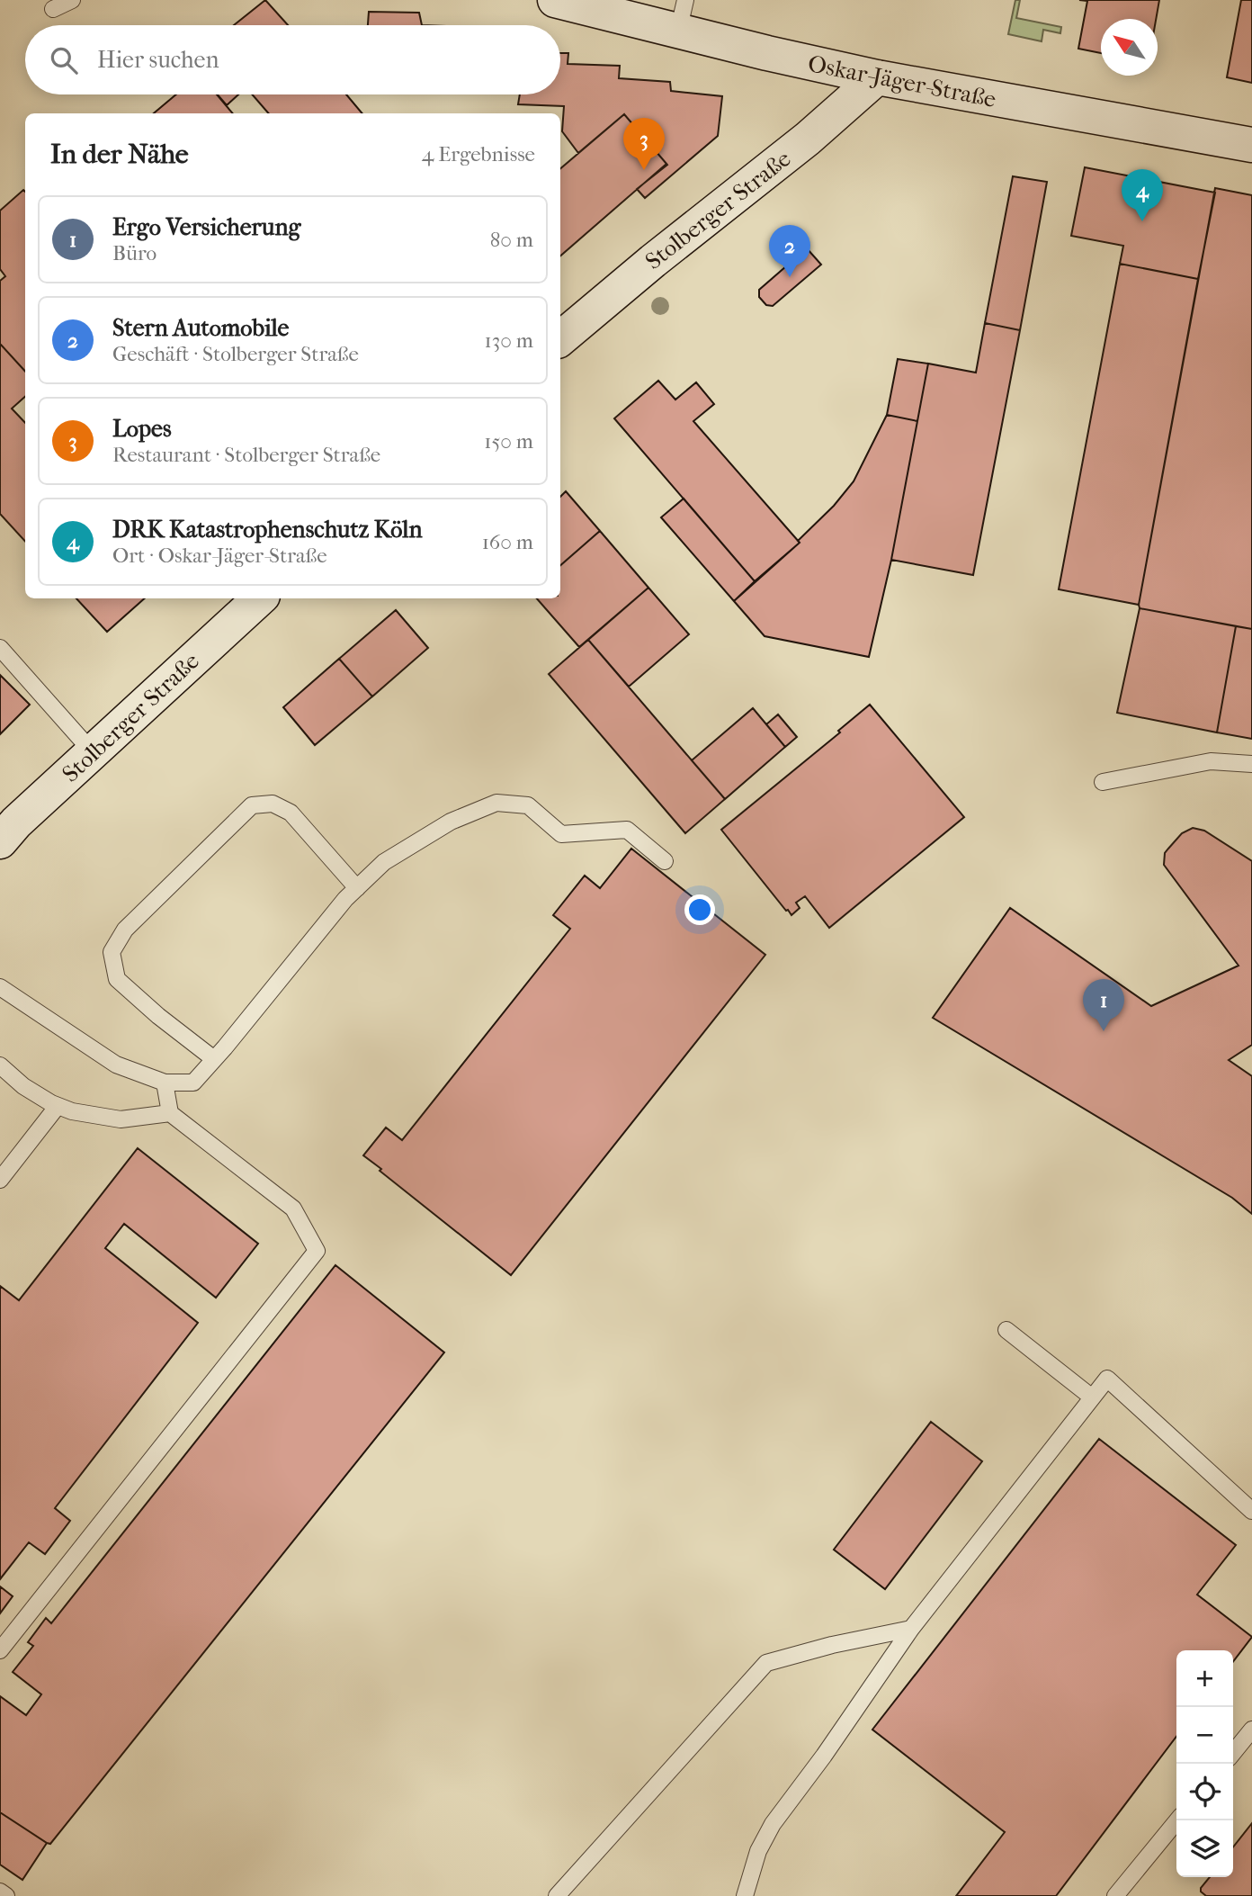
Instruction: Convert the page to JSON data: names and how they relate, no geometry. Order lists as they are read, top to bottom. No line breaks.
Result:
{"streets":{"street":["Oskar-Jäger-Straße","Stolberger Straße"]},"crossings":[["Oskar-Jäger-Straße","Stolberger Straße"]],"north":"top left","page":{"search":"Hier suchen","heading":["In der Nähe","4 Ergebnisse"],"pins":["3","4","2","1"],"list":[{"mark":"1","name":"Ergo Versicherung","note":"Büro","value":"80 m"},{"mark":"2","name":"Stern Automobile","note":"Geschäft · Stolberger Straße","value":"130 m"},{"mark":"3","name":"Lopes","note":"Restaurant · Stolberger Straße","value":"150 m"},{"mark":"4","name":"DRK Katastrophenschutz Köln","note":"Ort · Oskar-Jäger-Straße","value":"160 m"}],"map_buttons":["+","−"]}}
